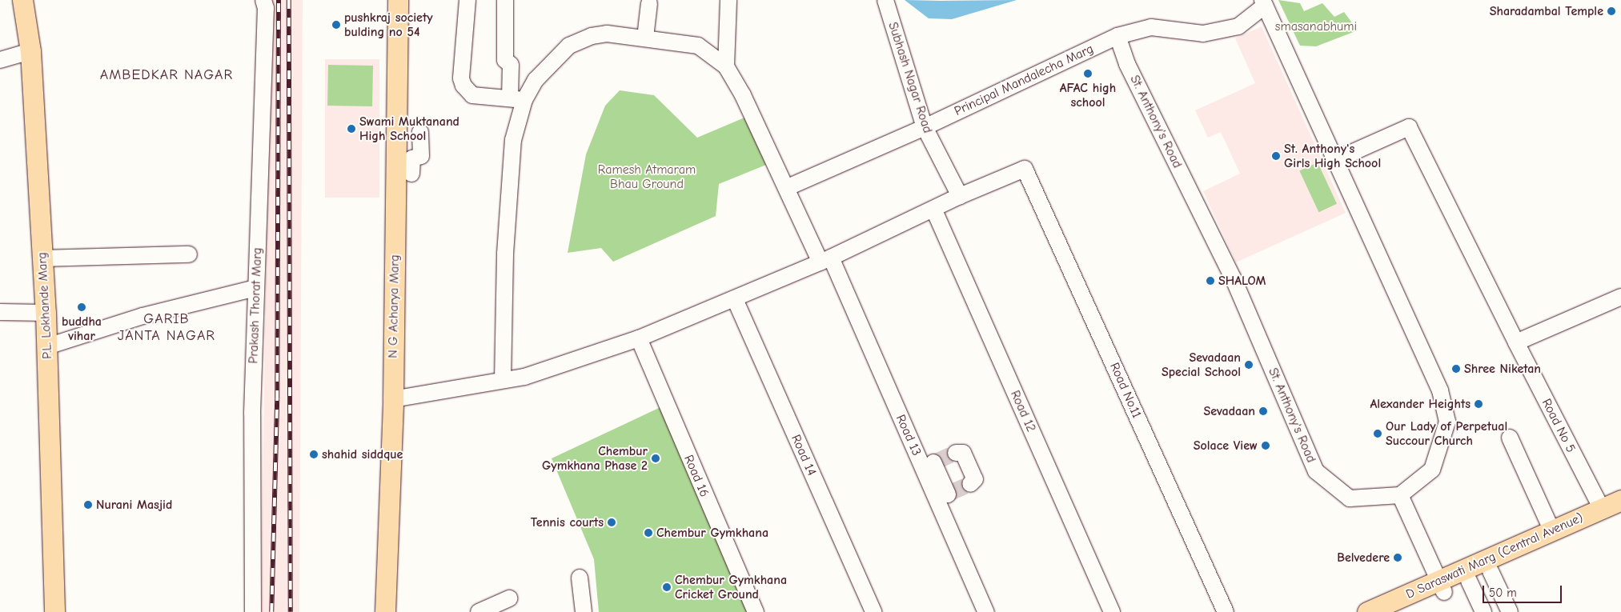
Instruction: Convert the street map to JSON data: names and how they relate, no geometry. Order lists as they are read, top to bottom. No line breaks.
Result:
{"streets":{"main road":["P.L. Lokhande Marg","N G Acharya Marg","D Saraswati Marg (Central Avenue)"],"street":["Subhash Nagar Road","Principal Mandalecha Marg","St. Anthony's Road","Prakash Thorat Marg","Road No.11","Road 12","Road No 5","Road 13","Road 14","Road 16"]},"crossings":[["Subhash Nagar Road","Principal Mandalecha Marg"],["Subhash Nagar Road","Road No.11"],["Principal Mandalecha Marg","St. Anthony's Road"],["Principal Mandalecha Marg","Road 13"],["Road No 5","D Saraswati Marg (Central Avenue)"]],"districts":["AMBEDKAR NAGAR","GARIB JANTA NAGAR"],"parks":["smasanabhumi","Ramesh Atmaram Bhau Ground"],"places":["Sharadambal Temple","pushkraj society bulding no 54","AFAC high school","Swami Muktanand High School","St. Anthony's Girls High School","SHALOM","buddha vihar","Sevadaan Special School","Shree Niketan","Alexander Heights","Sevadaan","Our Lady of Perpetual Succour Church","Solace View","shahid siddque","Chembur Gymkhana Phase 2","Nurani Masjid","Tennis courts","Chembur Gymkhana","Belvedere","Chembur Gymkhana Cricket Ground"],"scale_bar":"50 m"}
